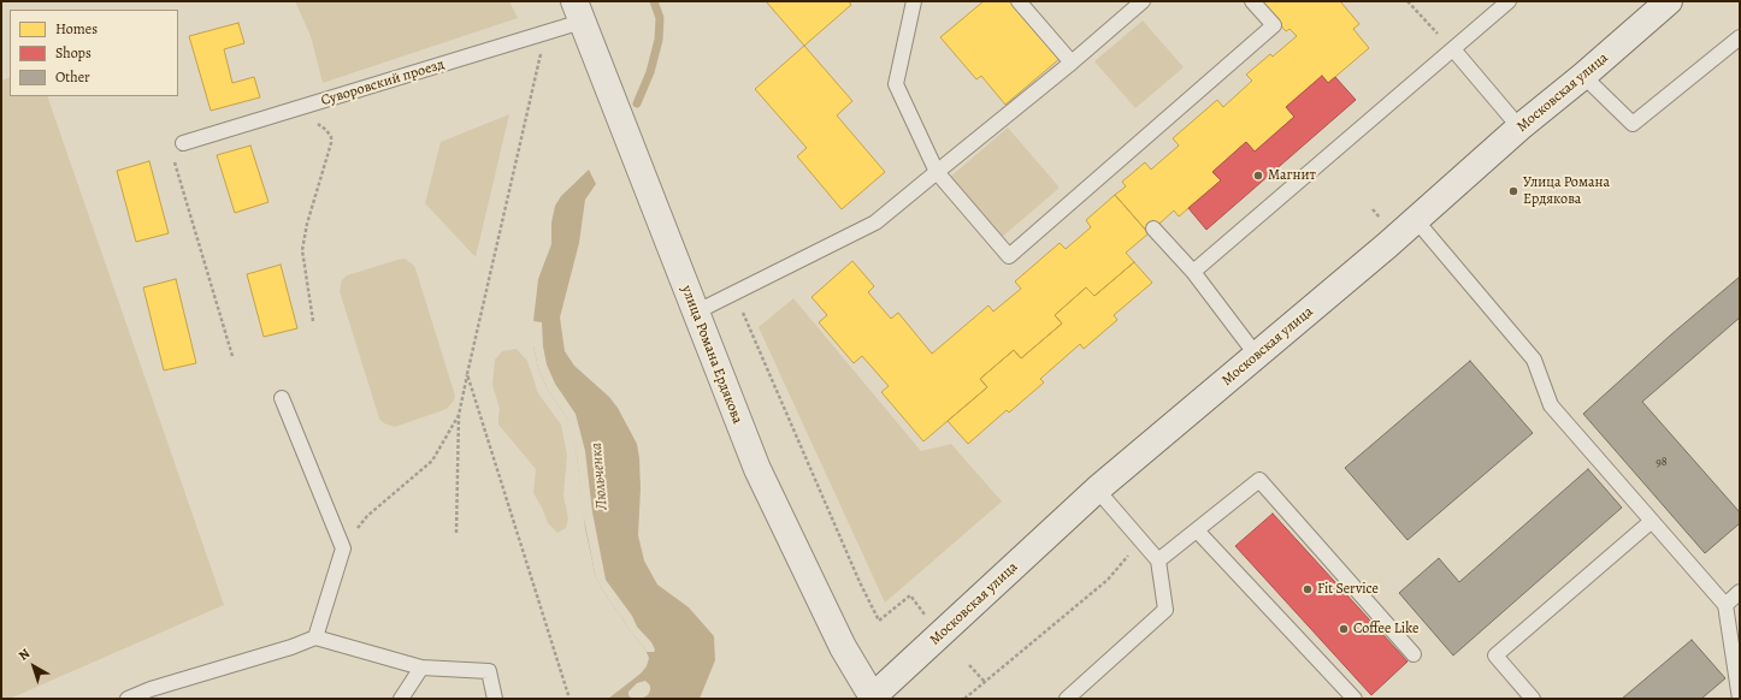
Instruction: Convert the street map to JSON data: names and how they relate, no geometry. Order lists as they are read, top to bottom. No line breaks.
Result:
{"streets":{"main road":["Московская улица","улица Романа Ердякова"],"lane":["Суворовский проезд"]},"crossings":[["Суворовский проезд","улица Романа Ердякова"],["Московская улица","улица Романа Ердякова"]],"water":["Люльченка"],"places":["Магнит","Улица Романа Ердякова","Fit Service","Coffee Like"],"house_numbers":["98"],"legend":["Homes","Shops","Other"],"north":"top left"}
